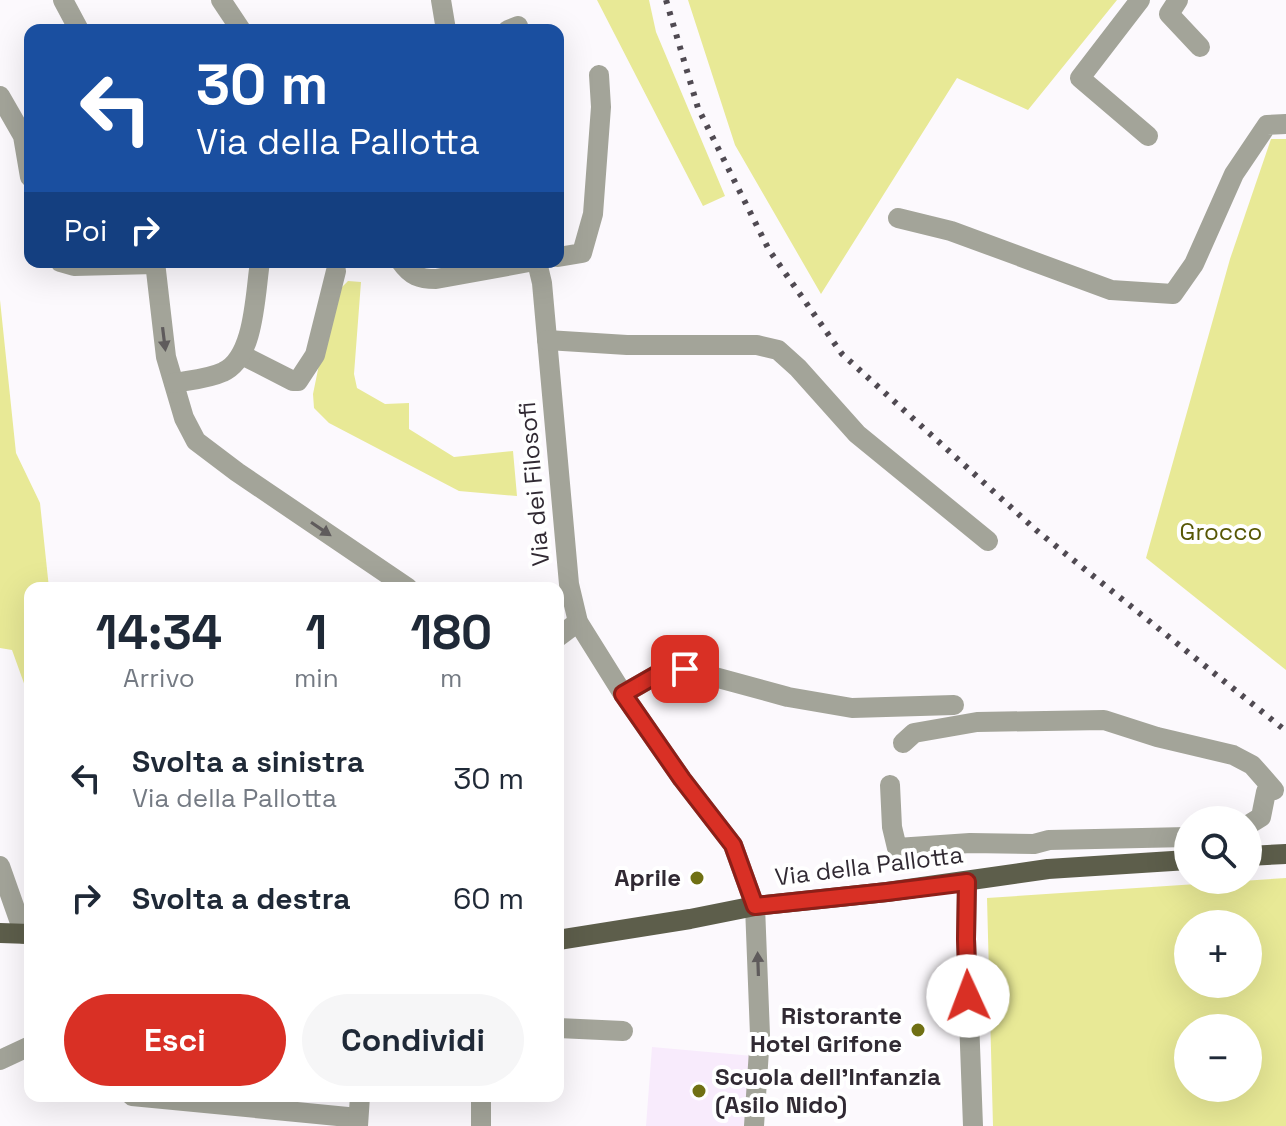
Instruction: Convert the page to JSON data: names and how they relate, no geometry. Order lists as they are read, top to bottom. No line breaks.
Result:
{"streets":{"main road":["Via della Pallotta"],"street":["Via dei Filosofi"]},"crossings":[["Via dei Filosofi","Via della Pallotta"]],"parks":["Grocco"],"places":["Aprile","Ristorante Hotel Grifone","Scuola dell'Infanzia (Asilo Nido)"],"page":{"turn":["30 m","Via della Pallotta"],"then":"Poi","eta":["14:34","Arrivo","1","min","180","m"],"list":[{"name":"Svolta a sinistra","note":"Via della Pallotta","value":"30 m"},{"name":"Svolta a destra","value":"60 m"}],"map_buttons":["+","−"],"buttons":["Esci","Condividi"]}}
